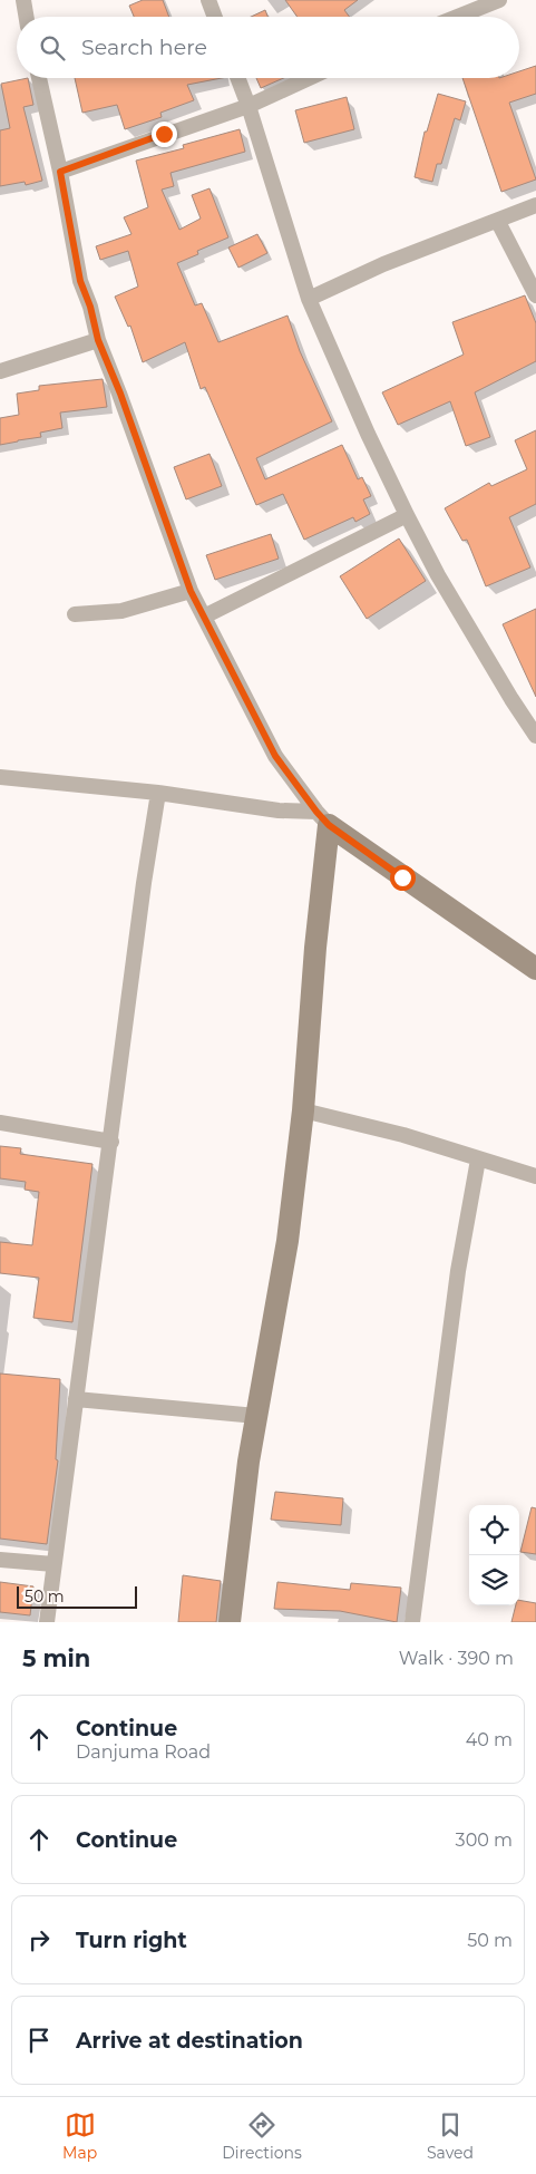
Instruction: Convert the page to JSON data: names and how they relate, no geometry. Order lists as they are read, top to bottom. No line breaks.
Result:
{"scale_bar":"50 m","page":{"search":"Search here","scale":"50 m","heading":["5 min","Walk · 390 m"],"list":[["Continue","Danjuma Road","40 m"],["Continue","300 m"],["Turn right","50 m"],"Arrive at destination"],"nav":["Map","Directions","Saved"]}}
